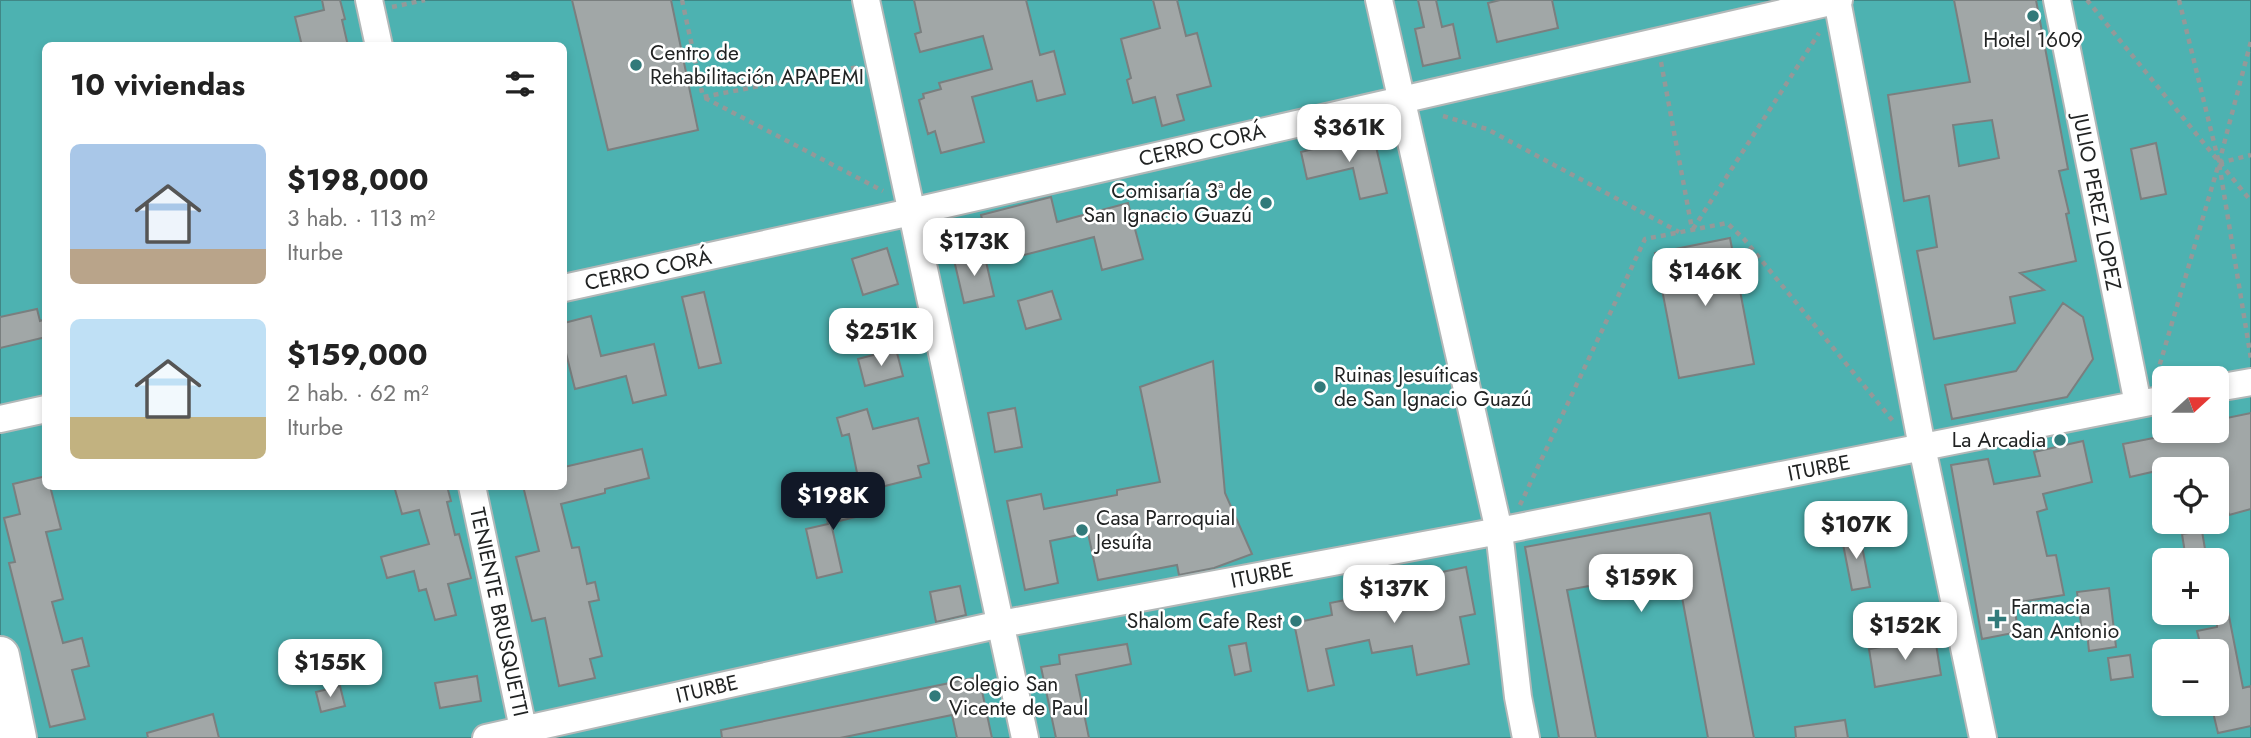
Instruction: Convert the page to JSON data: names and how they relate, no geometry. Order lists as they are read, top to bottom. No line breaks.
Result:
{"streets":{"street":["CERRO CORÁ","JULIO PEREZ LOPEZ","ITURBE","TENIENTE BRUSQUETTI"]},"crossings":[["JULIO PEREZ LOPEZ","ITURBE"],["ITURBE","TENIENTE BRUSQUETTI"]],"places":{"other":["Hotel 1609","Centro de Rehabilitación APAPEMI","Comisaría 3ª de San Ignacio Guazú","Ruinas Jesuíticas de San Ignacio Guazú","La Arcadia","Casa Parroquial Jesuíta","Shalom Cafe Rest","Colegio San Vicente de Paul"],"health":["Farmacia San Antonio"]},"north":"right","page":{"heading":"10 viviendas","price":["$361K","$173K","$146K","$251K","$198K","$107K","$159K","$137K","$152K","$155K"],"list":[{"name":"$198,000","note":"3 hab. · 113 m² · Iturbe"},{"name":"$159,000","note":"2 hab. · 62 m² · Iturbe"}],"map_buttons":["+","−"]}}
